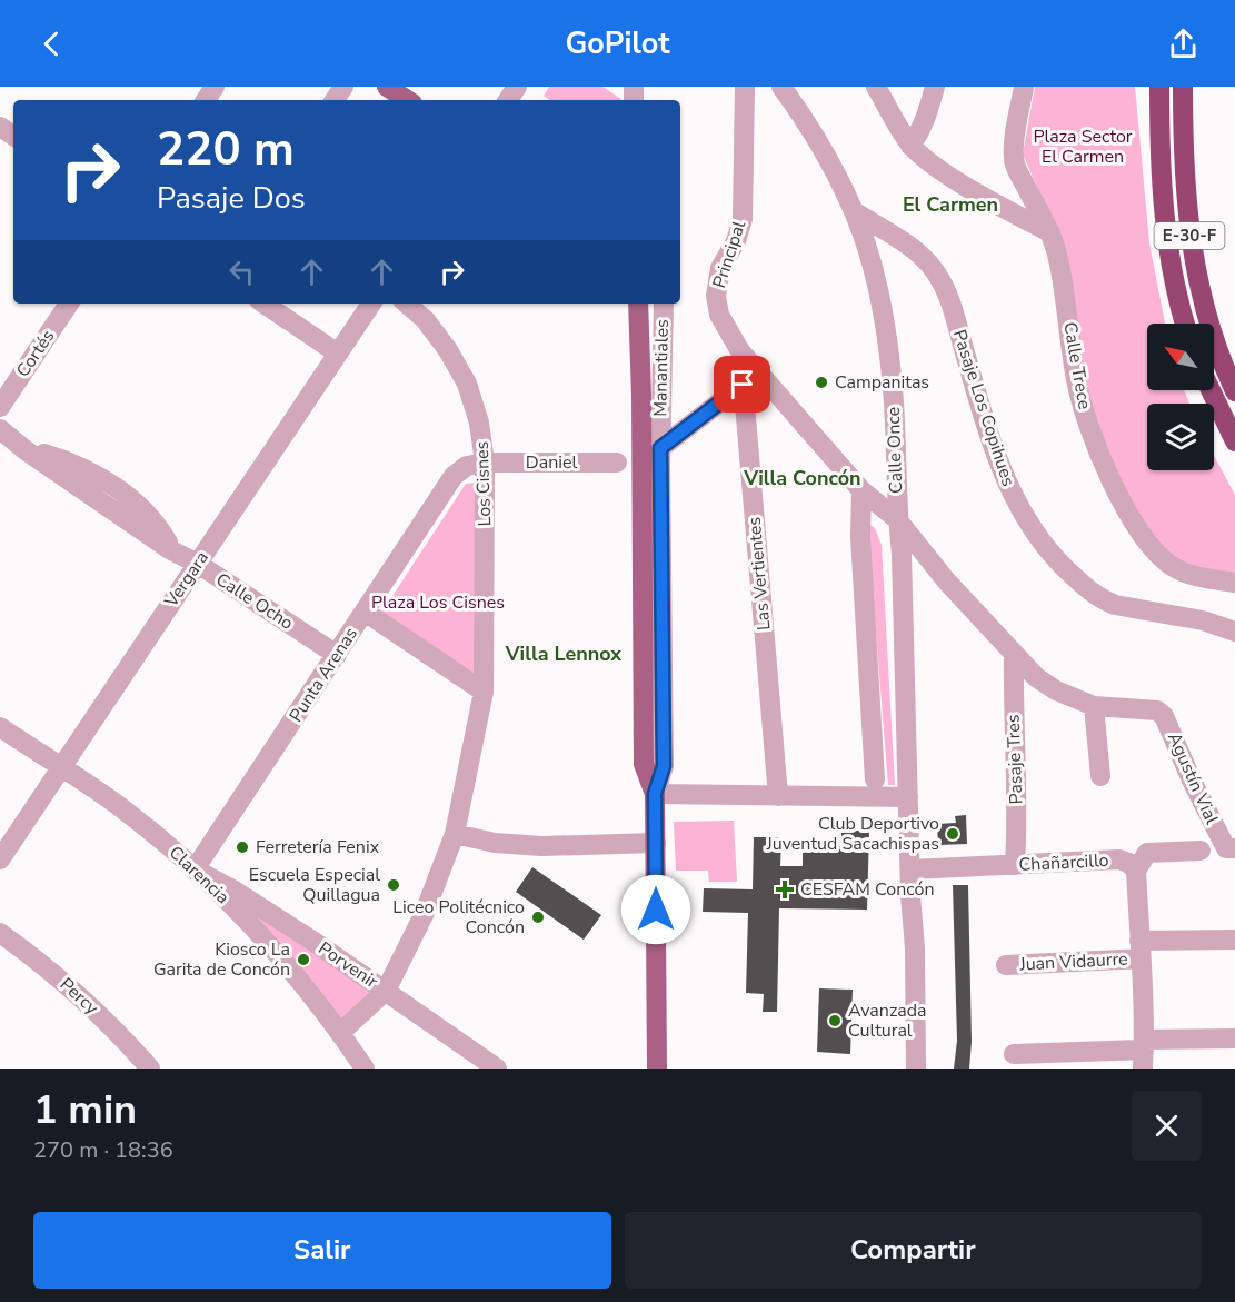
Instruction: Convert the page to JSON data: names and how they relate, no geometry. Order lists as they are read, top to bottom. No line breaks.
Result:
{"streets":{"highway":["E-30-F"],"main road":["Manantiales"],"street":["Principal","Cortés","Calle Trece","Pasaje Los Copihues","Calle Once","Daniel","Los Cisnes","Las Vertientes","Vergara","Calle Ocho","Punta Arenas","Pasaje Tres","Agustín Vial","Chañarcillo","Clarencia","Juan Vidaurre","Porvenir","Percy"]},"crossings":[["Principal","Calle Once"],["Principal","Las Vertientes"],["Principal","Pasaje Tres"],["Principal","Agustín Vial"],["Pasaje Los Copihues","Calle Once"],["Calle Once","Chañarcillo"],["Daniel","Los Cisnes"],["Daniel","Punta Arenas"],["Los Cisnes","Punta Arenas"],["Los Cisnes","Clarencia"],["Los Cisnes","Porvenir"],["Vergara","Calle Ocho"],["Vergara","Clarencia"],["Calle Ocho","Punta Arenas"],["Punta Arenas","Clarencia"],["Punta Arenas","Porvenir"],["Pasaje Tres","Chañarcillo"],["Chañarcillo","Juan Vidaurre"],["Clarencia","Porvenir"]],"districts":["El Carmen","Villa Concón","Villa Lennox"],"parks":["Plaza Sector El Carmen","Plaza Los Cisnes"],"places":{"other":["Campanitas","Club Deportivo Juventud Sacachispas","Ferretería Fenix","Escuela Especial Quillagua","Liceo Politécnico Concón","Kiosco La Garita de Concón","Avanzada Cultural"],"health":["CESFAM Concón"]},"north":"top left","page":{"header":"GoPilot","turn":["220 m","Pasaje Dos"],"heading":["1 min","270 m · 18:36"],"buttons":["Salir","Compartir"]}}
